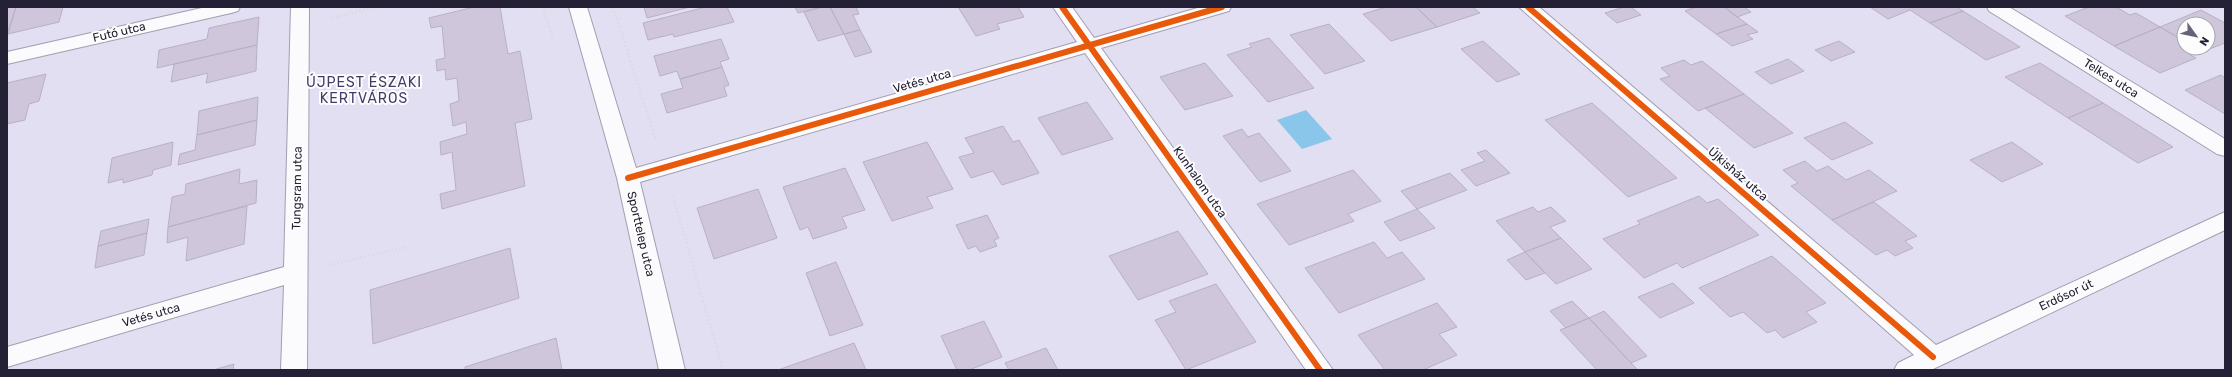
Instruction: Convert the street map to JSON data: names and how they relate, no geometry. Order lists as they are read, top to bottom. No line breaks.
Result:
{"streets":{"street":["Futó utca","Telkes utca","Vetés utca","Újkisház utca","Kunhalom utca","Tungsram utca","Sporttelep utca","Erdősor út"]},"crossings":[["Vetés utca","Kunhalom utca"],["Vetés utca","Tungsram utca"],["Vetés utca","Sporttelep utca"],["Újkisház utca","Erdősor út"]],"districts":["ÚJPEST ÉSZAKI KERTVÁROS"],"north":"bottom right"}
